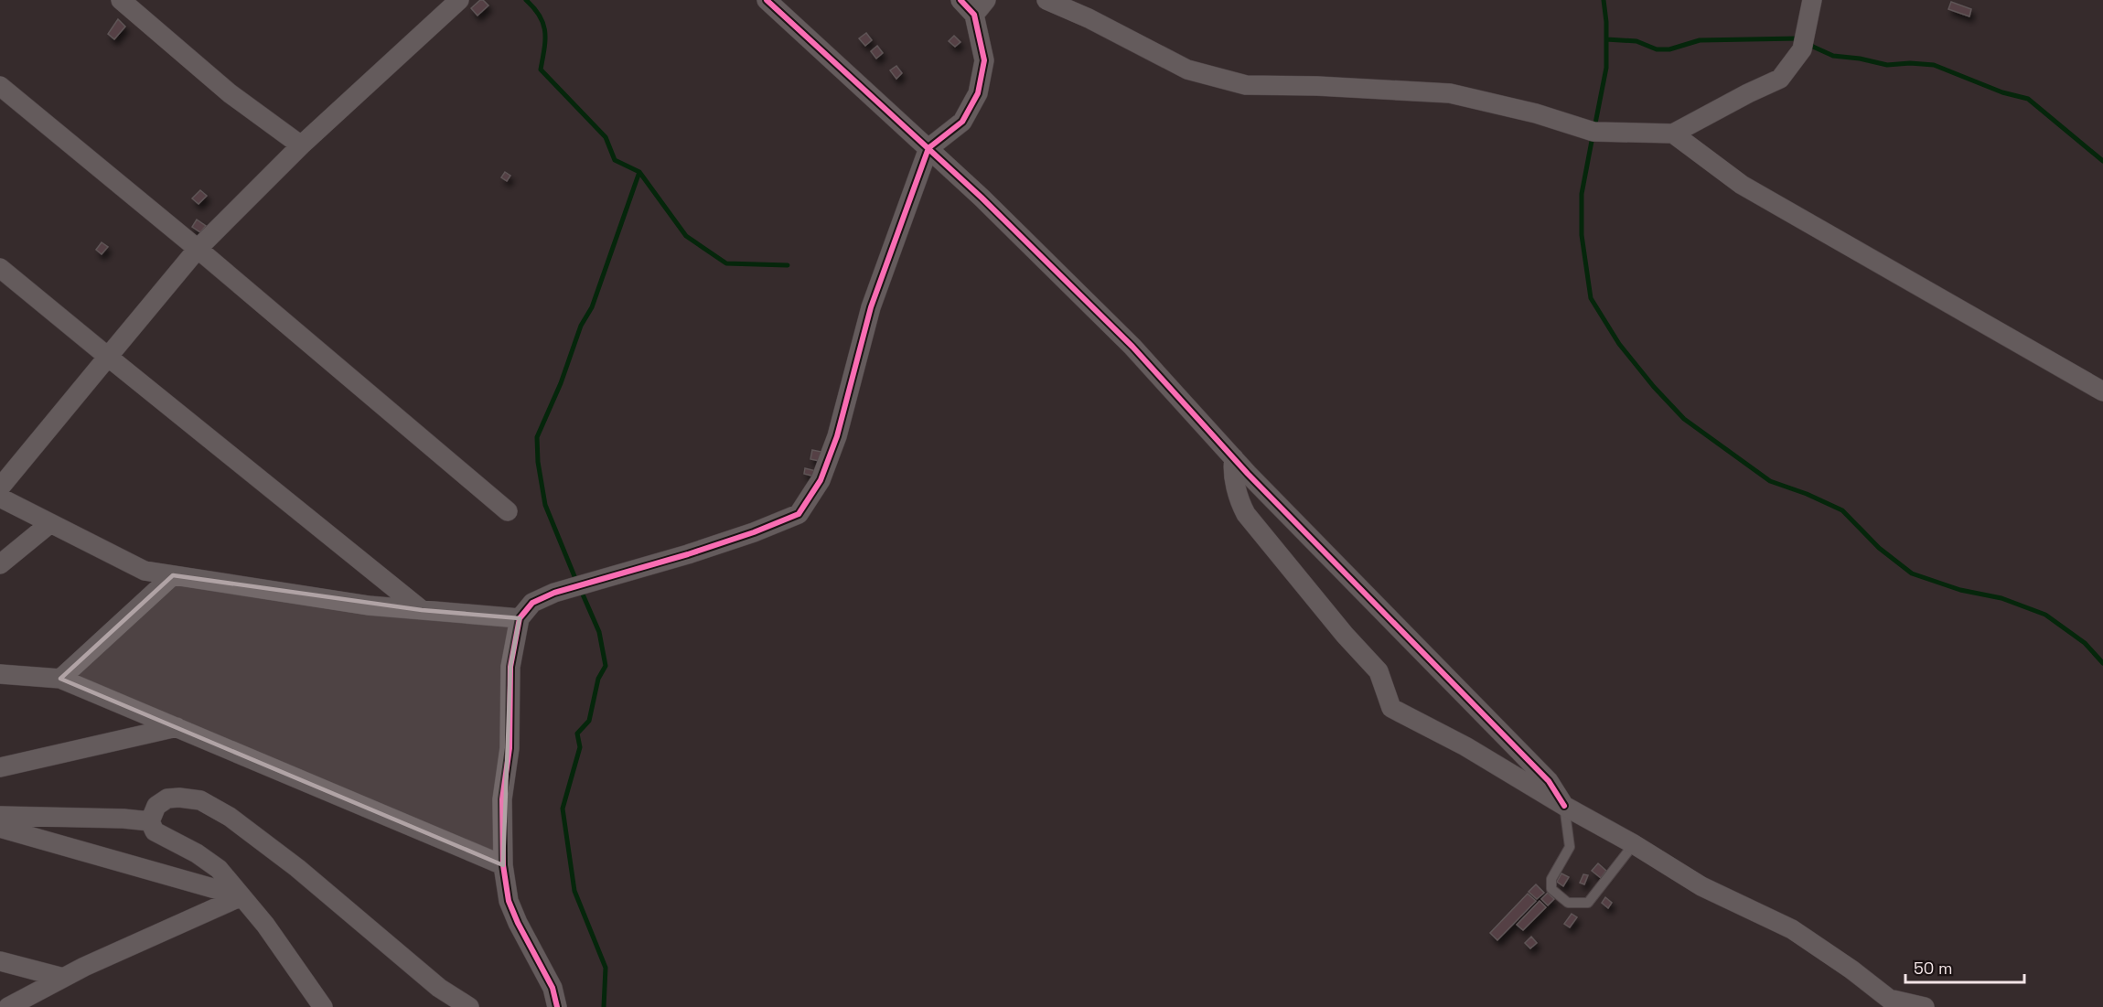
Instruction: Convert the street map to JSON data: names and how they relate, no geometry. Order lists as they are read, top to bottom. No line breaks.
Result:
{"scale_bar":"50 m"}
